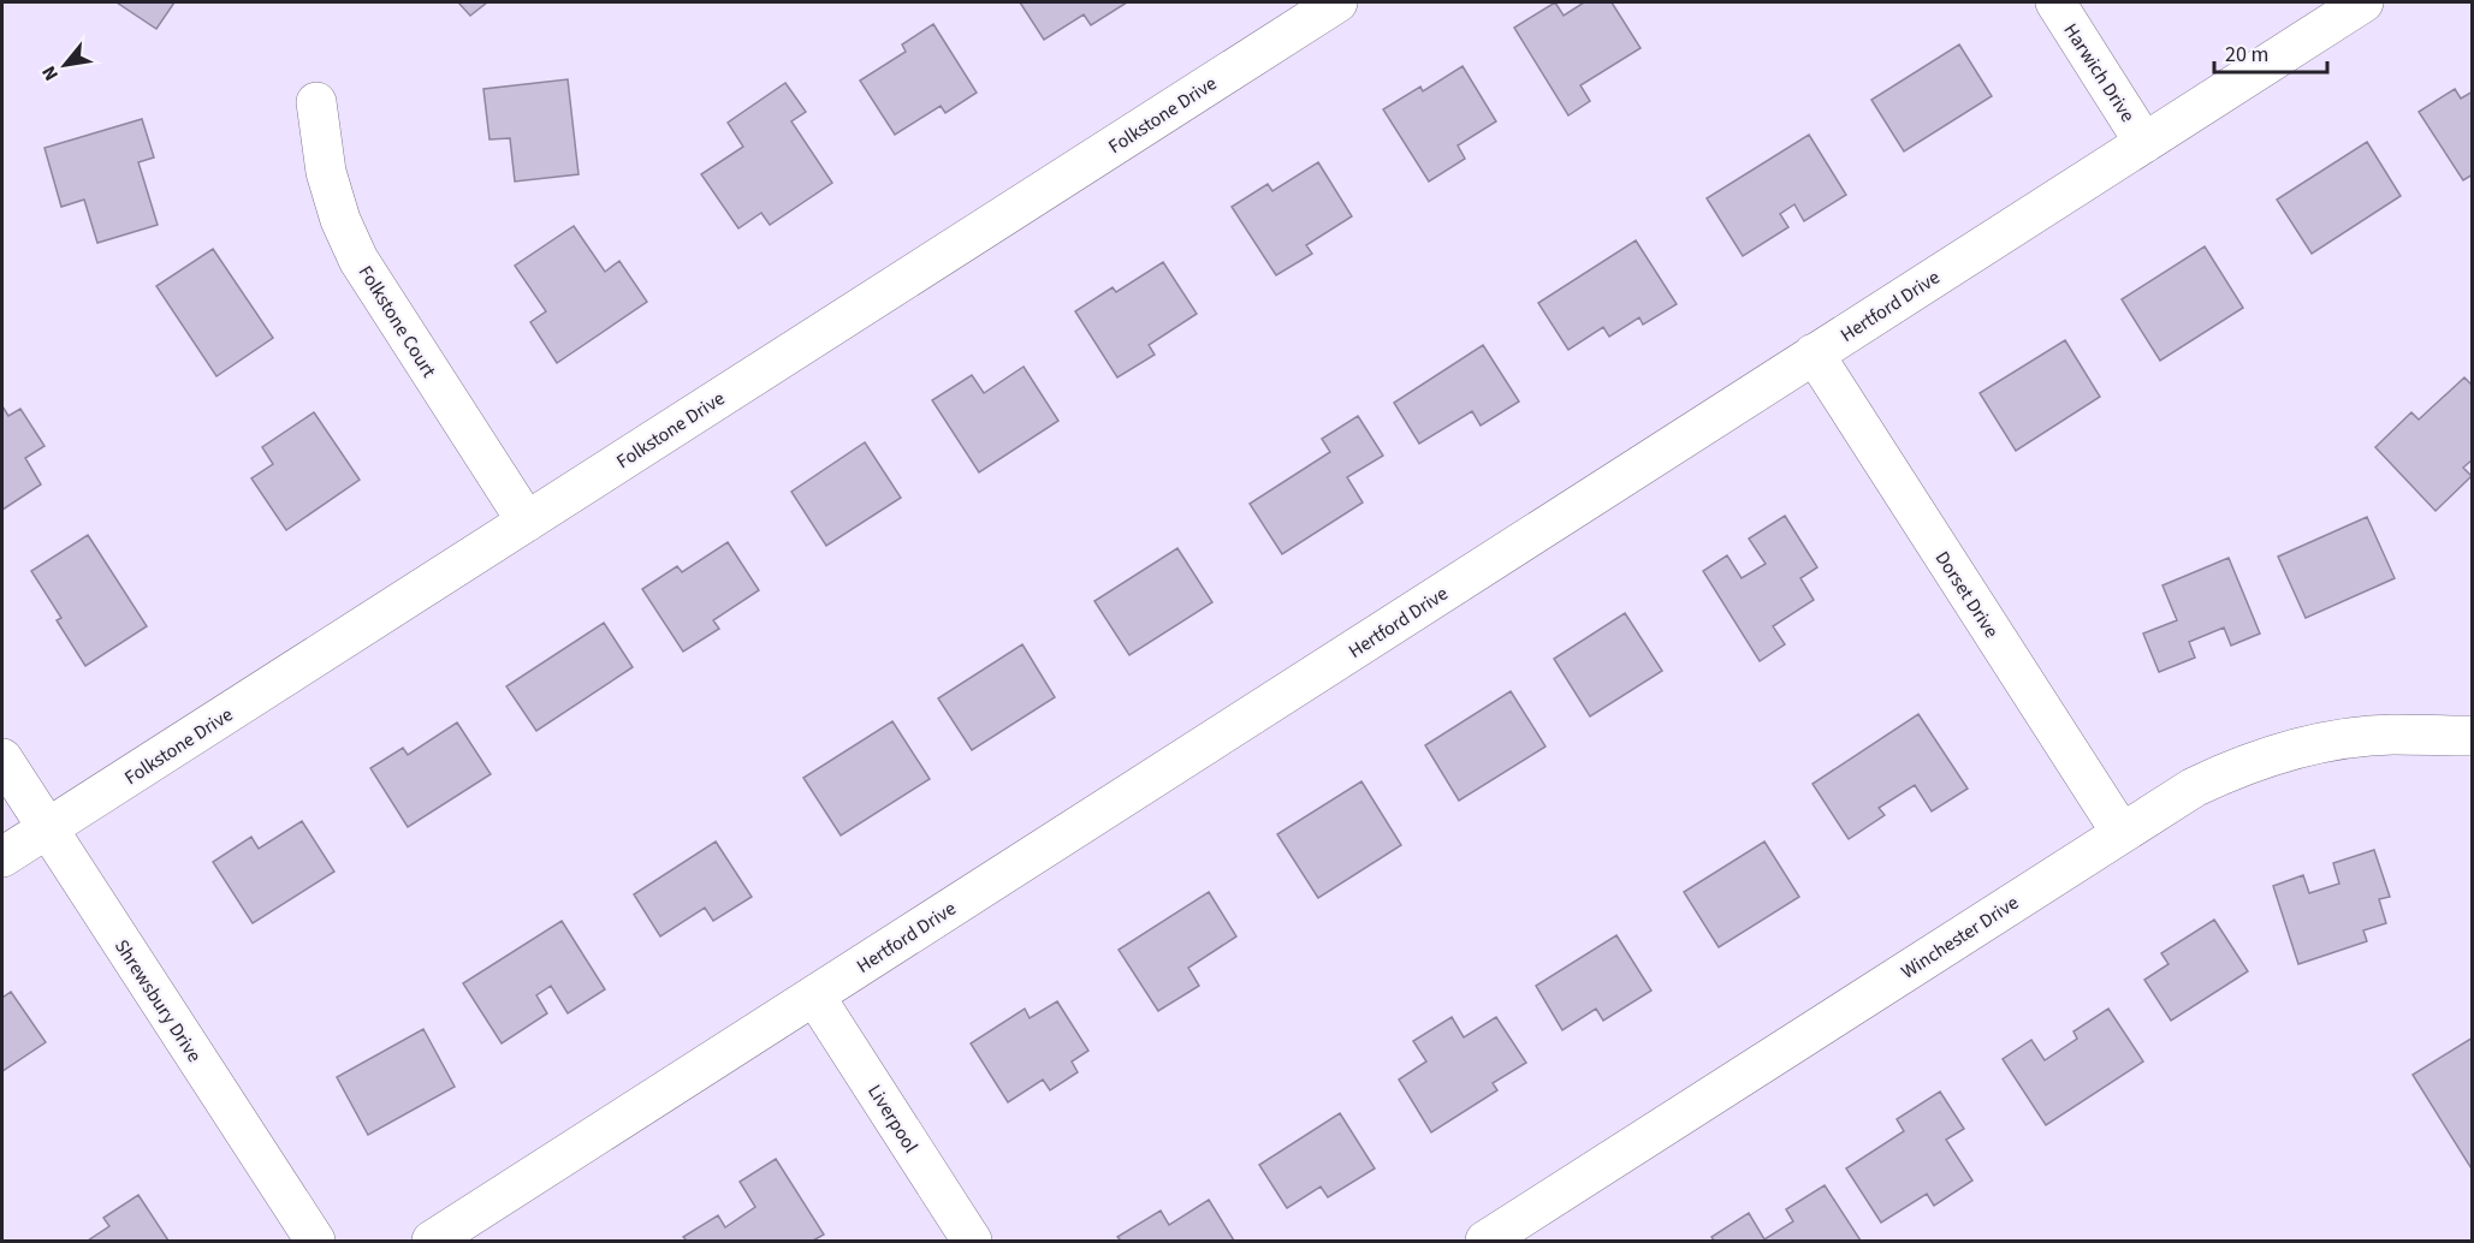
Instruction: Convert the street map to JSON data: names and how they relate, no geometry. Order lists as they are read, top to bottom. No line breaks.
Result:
{"streets":{"street":["Harwich Drive","Folkstone Drive","Hertford Drive","Folkstone Court","Dorset Drive","Winchester Drive","Shrewsbury Drive","Liverpool"]},"crossings":[["Harwich Drive","Hertford Drive"],["Folkstone Drive","Folkstone Court"],["Folkstone Drive","Shrewsbury Drive"],["Hertford Drive","Dorset Drive"],["Hertford Drive","Liverpool"],["Dorset Drive","Winchester Drive"]],"scale_bar":"20 m","north":"bottom left"}
